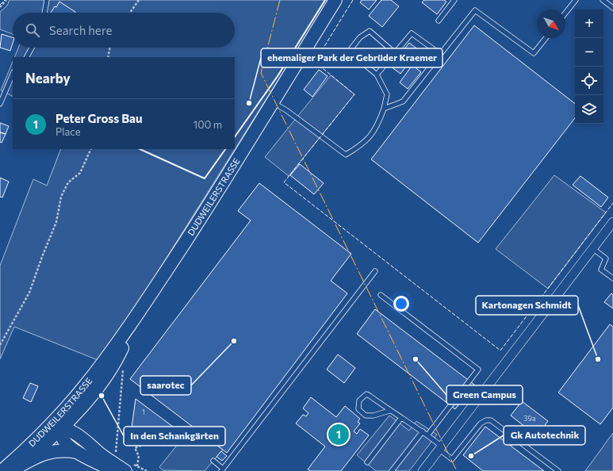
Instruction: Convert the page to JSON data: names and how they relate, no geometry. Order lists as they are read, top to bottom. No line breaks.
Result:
{"streets":{"main road":["DUDWEILERSTRASSE"]},"places":["ehemaliger Park der Gebrüder Kraemer","saarotec","Green Campus","Kartonagen Schmidt","In den Schankgärten","Gk Autotechnik"],"house_numbers":["1","39a"],"north":"bottom right","page":{"map_buttons":["+","−"],"search":"Search here","heading":"Nearby","list":[{"mark":"1","name":"Peter Gross Bau","note":"Place","value":"100 m"}],"pins":"1"}}
